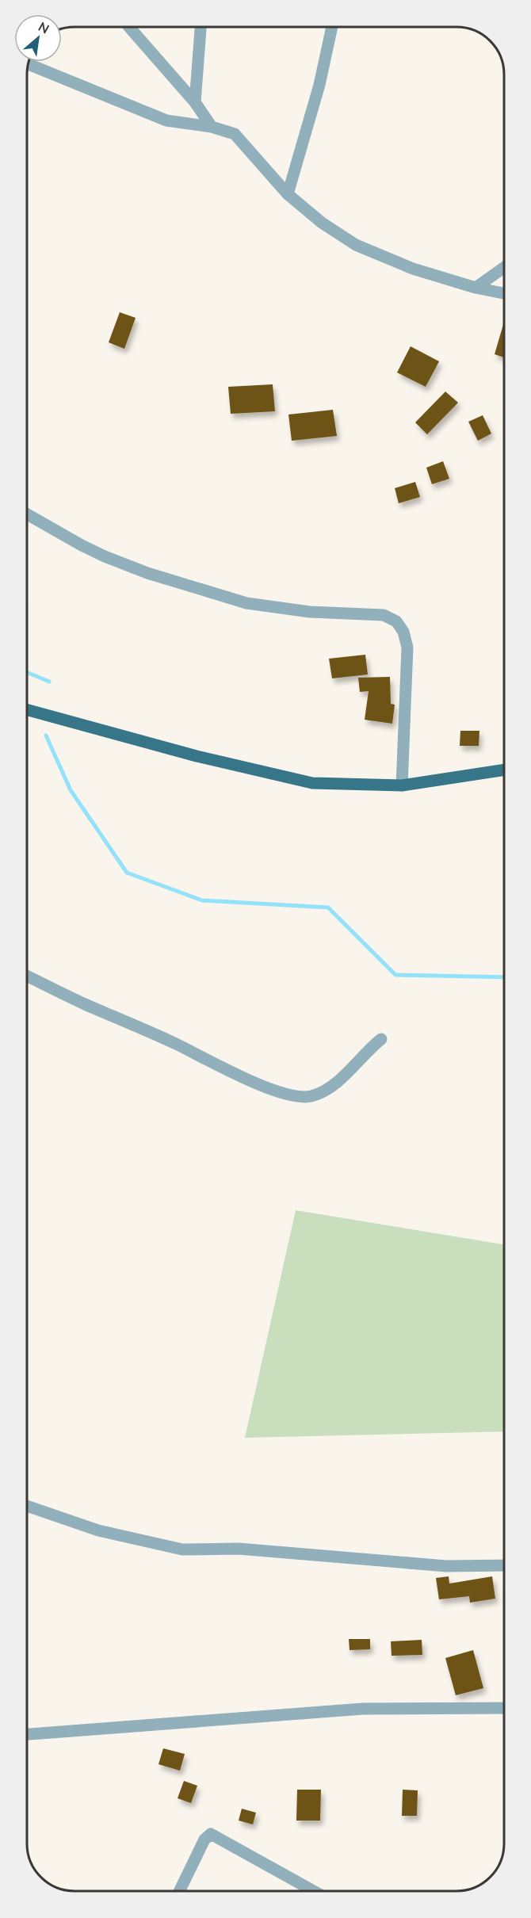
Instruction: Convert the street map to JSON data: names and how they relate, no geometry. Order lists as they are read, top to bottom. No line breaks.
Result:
{"north":"top right"}
